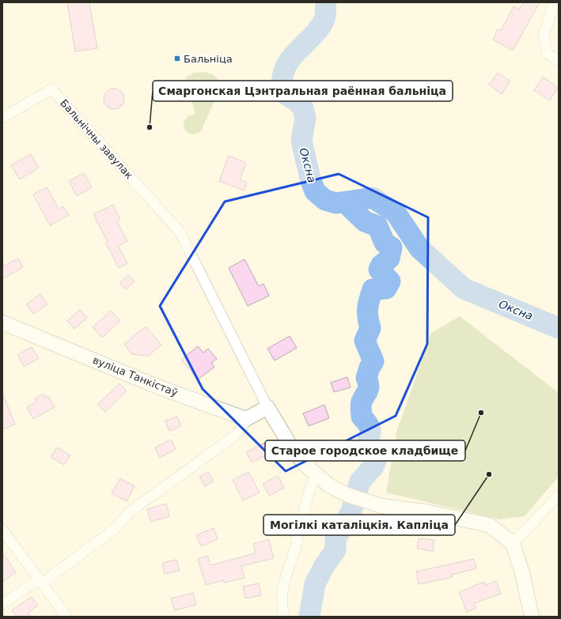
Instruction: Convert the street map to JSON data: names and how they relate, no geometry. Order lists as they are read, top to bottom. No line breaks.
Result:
{"streets":{"street":["Бальнічны завулак","вуліца Танкістаў"]},"water":["Оксна"],"places":{"transit":["Бальніца"],"other":["Смаргонская Цэнтральная раённая бальніца","Старое городское кладбище","Могілкі каталіцкія. Капліца"]}}
